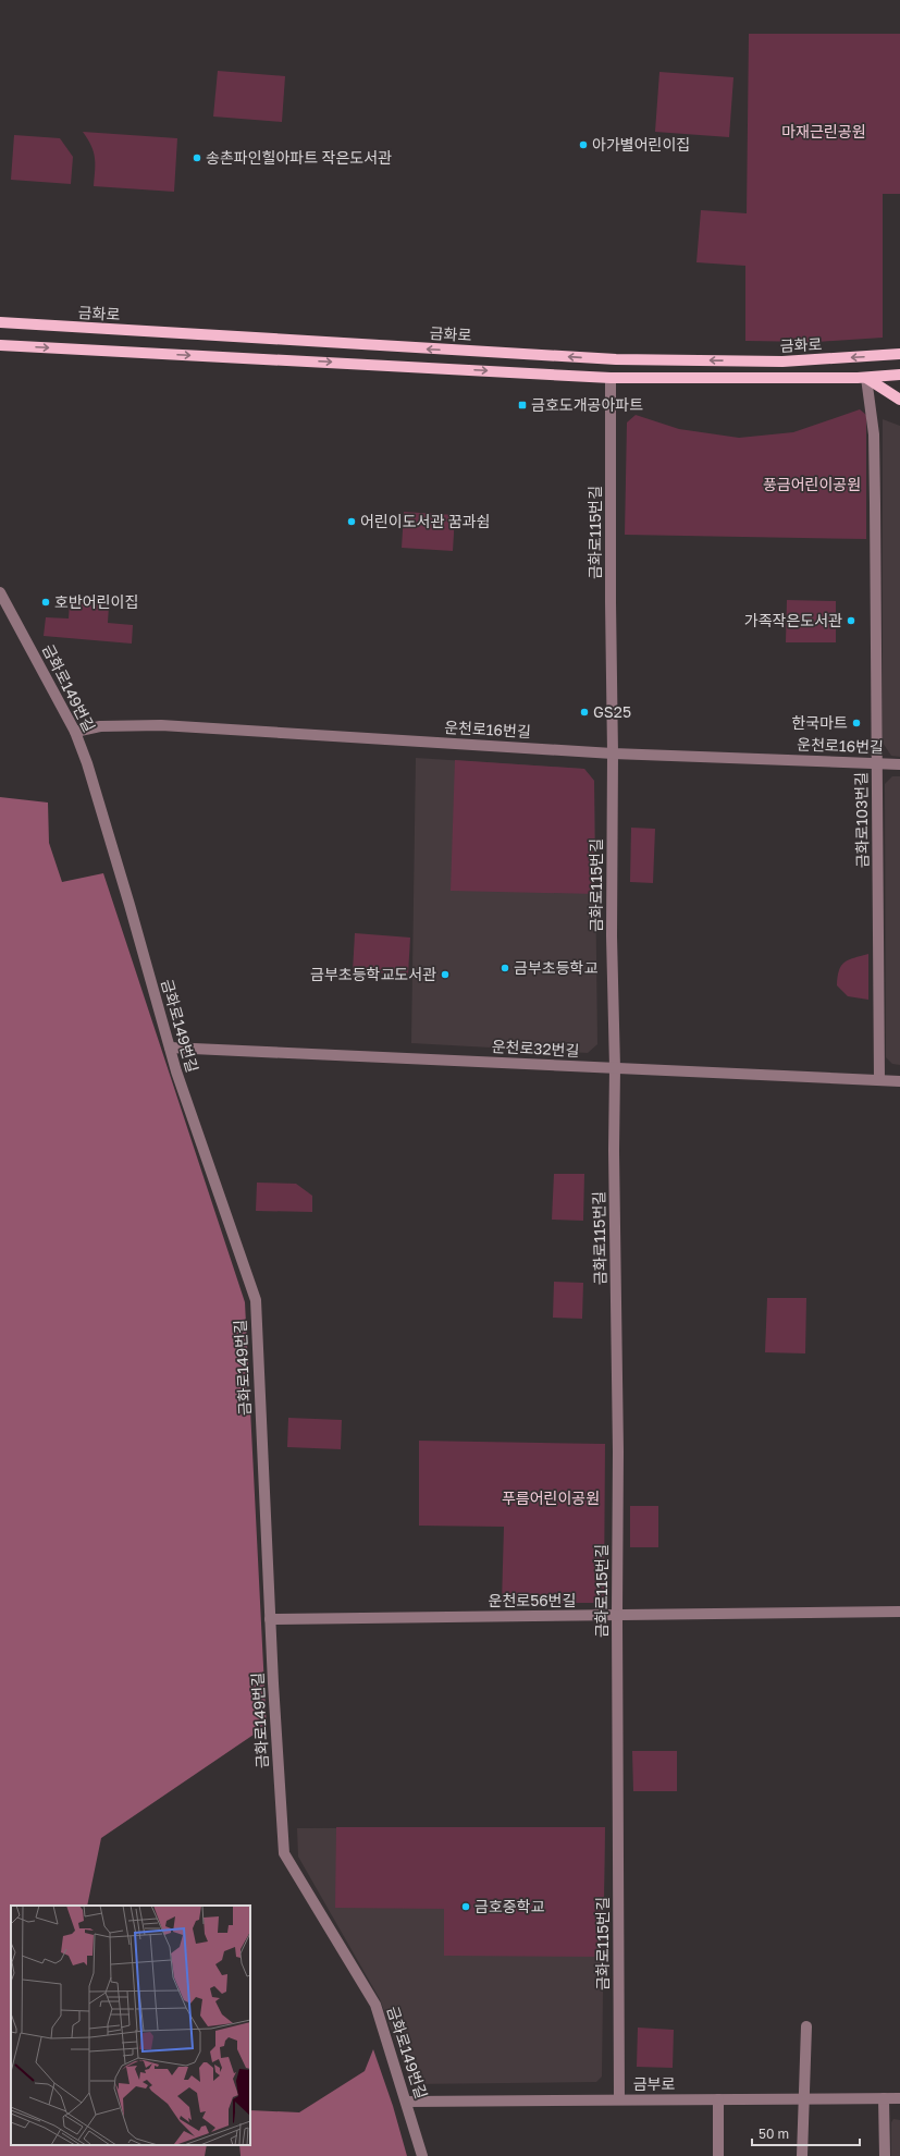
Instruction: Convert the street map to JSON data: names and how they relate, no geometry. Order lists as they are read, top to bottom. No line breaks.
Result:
{"streets":{"main road":["금화로"],"street":["금화로115번길","금화로149번길","운천로16번길","금화로103번길","운천로32번길","운천로56번길","금부로"]},"crossings":[["금화로","금화로115번길"],["금화로","금화로103번길"],["금화로115번길","운천로16번길"],["금화로115번길","운천로32번길"],["금화로115번길","운천로56번길"],["금화로115번길","금부로"],["금화로149번길","운천로16번길"],["금화로149번길","운천로32번길"],["금화로149번길","운천로56번길"],["금화로149번길","금부로"],["운천로16번길","금화로103번길"],["금화로103번길","운천로32번길"]],"parks":["마재근린공원","풍금어린이공원","푸름어린이공원"],"places":{"other":["아가별어린이집","송촌파인힐아파트 작은도서관","어린이도서관 꿈과쉼","호반어린이집","가족작은도서관","GS25","한국마트","금부초등학교","금부초등학교도서관","금호중학교"],"transit":["금호도개공아파트"]},"scale_bar":"50 m"}
